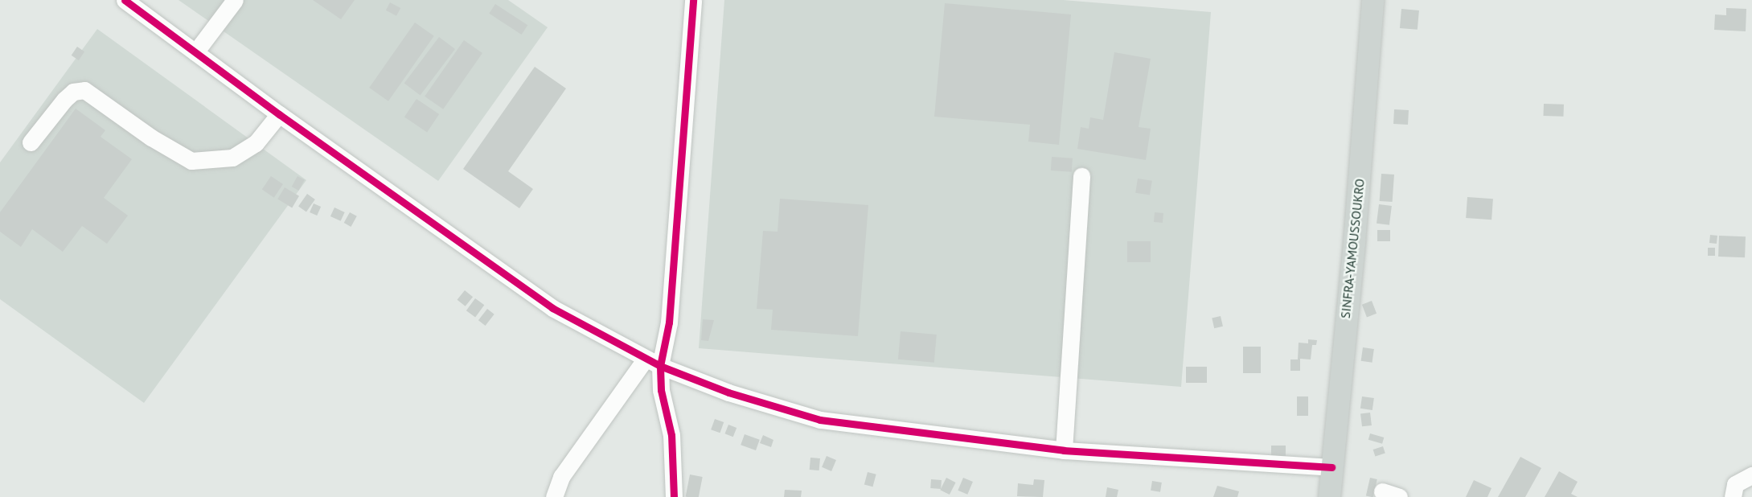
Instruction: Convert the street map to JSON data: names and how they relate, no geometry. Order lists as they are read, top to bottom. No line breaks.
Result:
{"streets":{"main road":["SINFRA-YAMOUSSOUKRO"]}}
